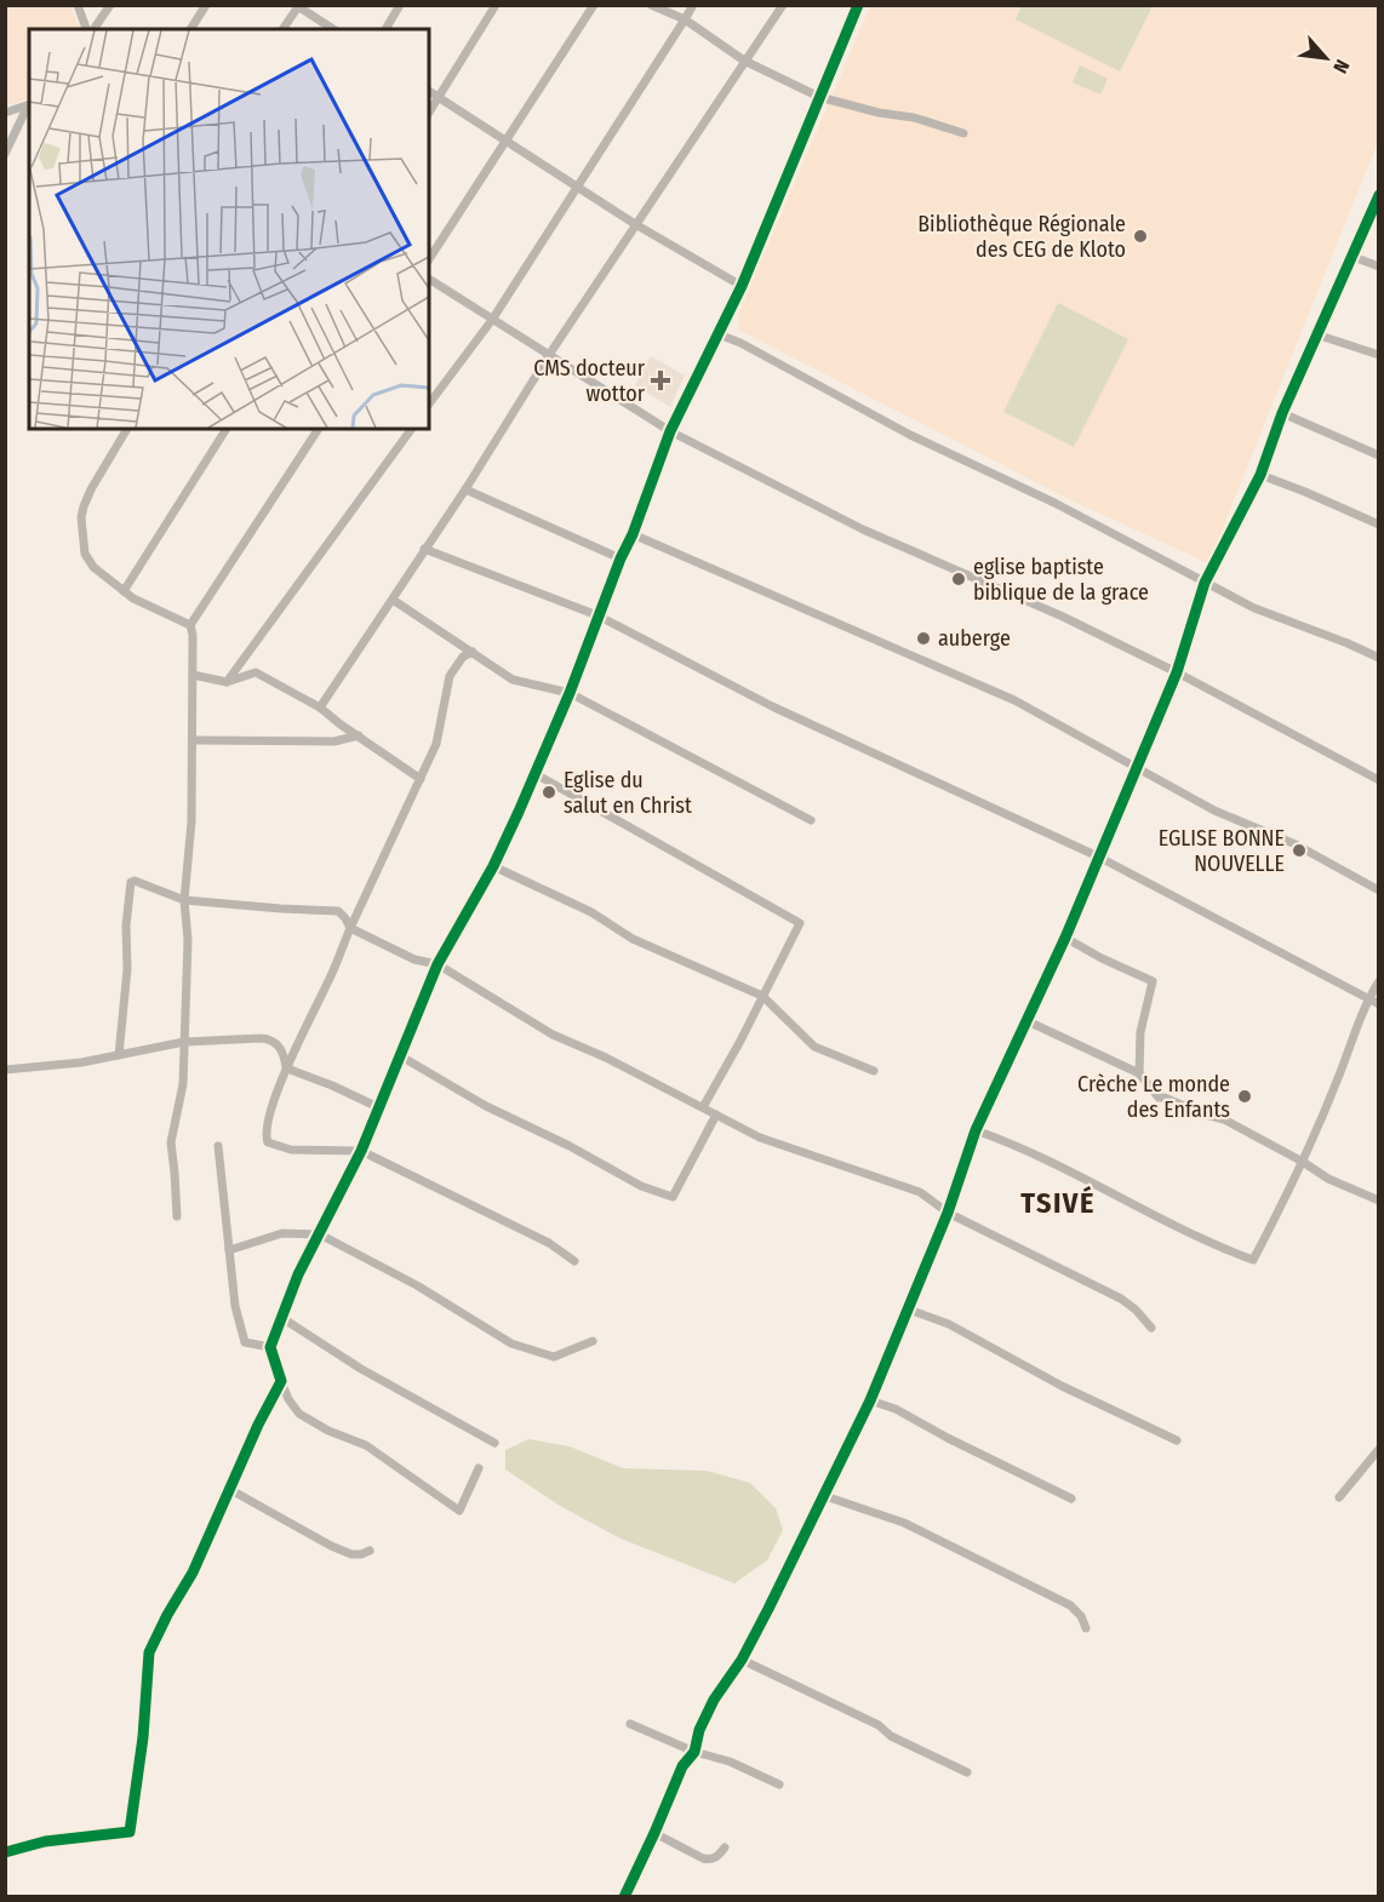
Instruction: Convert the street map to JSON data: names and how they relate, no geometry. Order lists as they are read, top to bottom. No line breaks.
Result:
{"districts":["TSIVÉ"],"places":{"other":["Bibliothèque Régionale des CEG de Kloto","eglise baptiste biblique de la grace","auberge","Eglise du salut en Christ","EGLISE BONNE NOUVELLE","Crèche Le monde des Enfants"],"health":["CMS docteur wottor"]},"north":"bottom right"}
